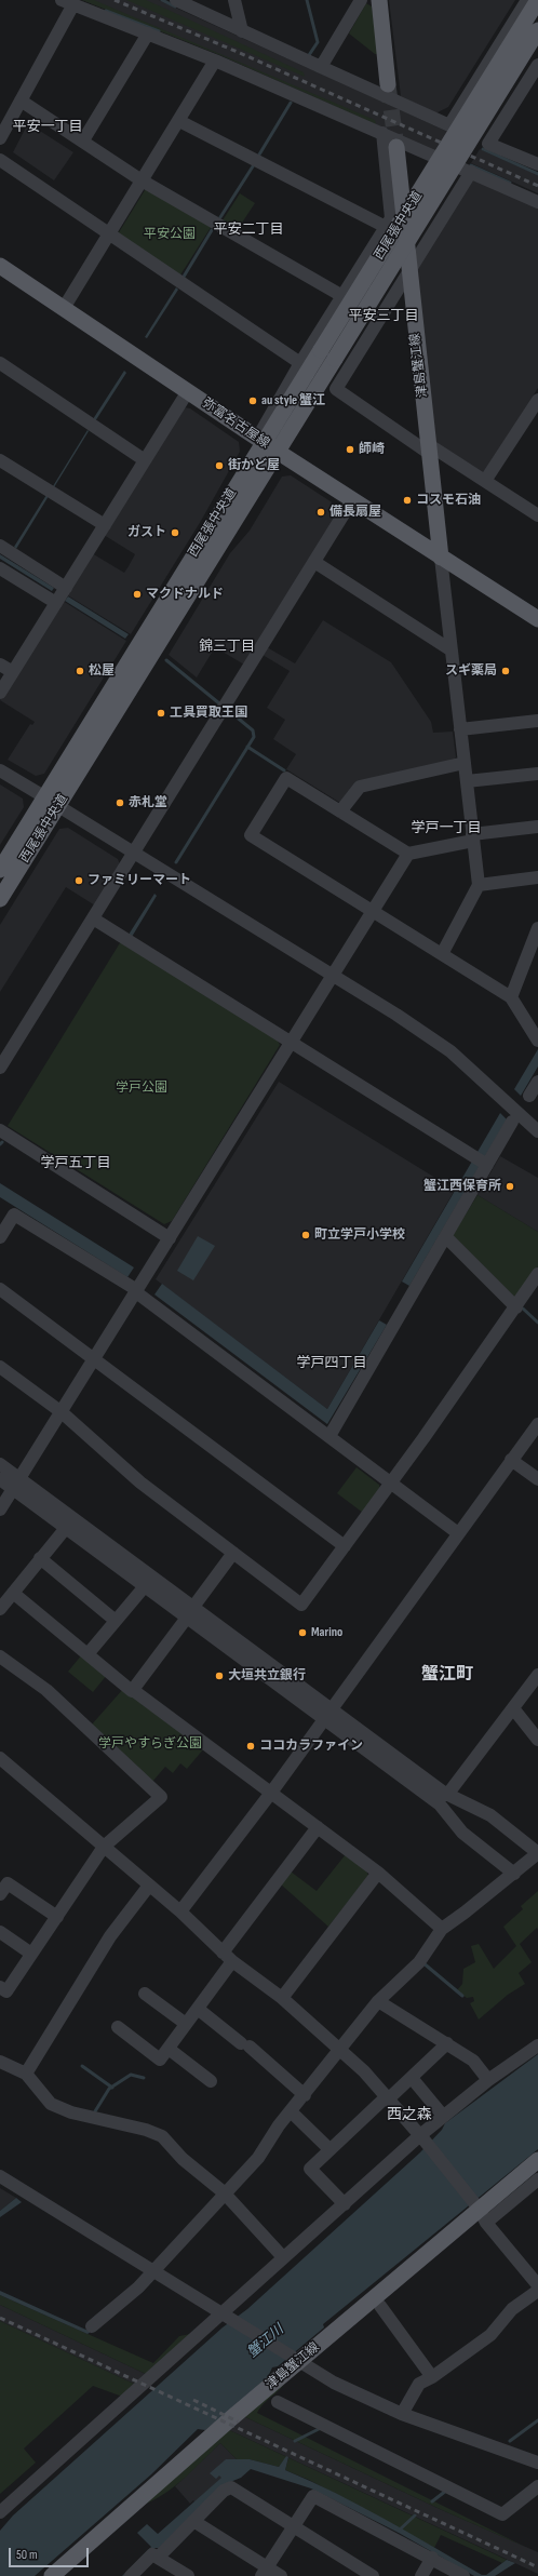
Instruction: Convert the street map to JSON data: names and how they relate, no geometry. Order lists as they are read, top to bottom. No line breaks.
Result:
{"streets":{"main road":["西尾張中央道","津島蟹江線","弥富名古屋線"]},"crossings":[["西尾張中央道","弥富名古屋線"],["津島蟹江線","弥富名古屋線"]],"districts":["平安一丁目","平安二丁目","平安三丁目","錦三丁目","学戸一丁目","学戸五丁目","学戸四丁目","蟹江町","西之森"],"water":["蟹江川"],"parks":["平安公園","学戸公園","学戸やすらぎ公園"],"places":["au style 蟹江","師崎","街かど屋","コスモ石油","備長扇屋","ガスト","マクドナルド","松屋","スギ薬局","工具買取王国","赤札堂","ファミリーマート","蟹江西保育所","町立学戸小学校","Marino","大垣共立銀行","ココカラファイン"],"scale_bar":"50 m"}
